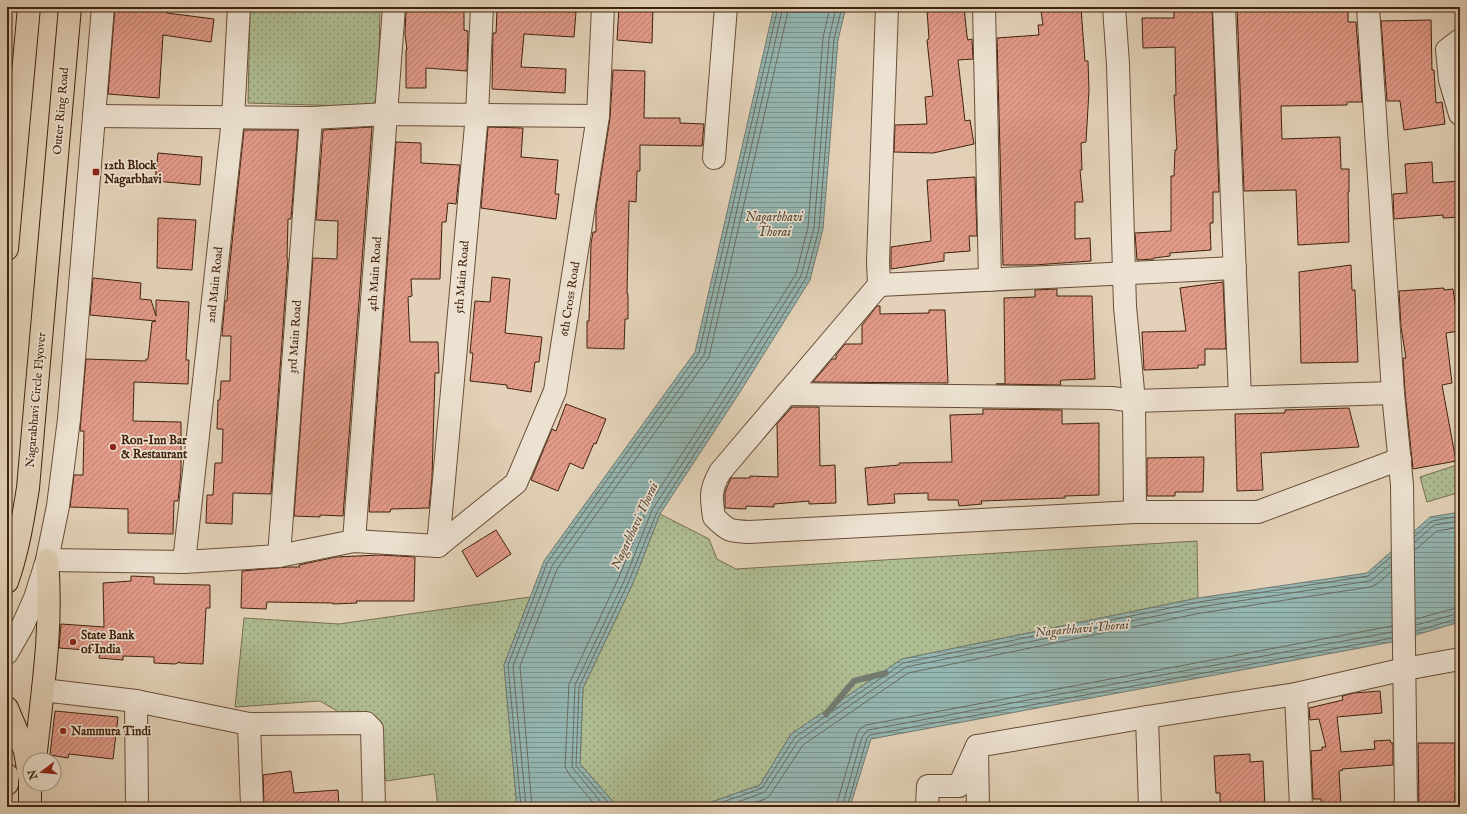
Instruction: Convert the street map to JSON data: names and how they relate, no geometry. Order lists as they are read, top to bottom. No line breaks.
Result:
{"streets":{"main road":["Outer Ring Road","Nagarabhavi Circle Flyover"],"street":["4th Main Road","5th Main Road","2nd Main Road","6th Cross Road","3rd Main Road"]},"crossings":[["Outer Ring Road","Nagarabhavi Circle Flyover"],["5th Main Road","6th Cross Road"]],"water":["Nagarbhavi Thorai"],"places":{"transit":["12th Block Nagarbhavi"],"other":["Ron-Inn Bar & Restaurant","State Bank of India","Nammura Tindi"]},"north":"left"}
